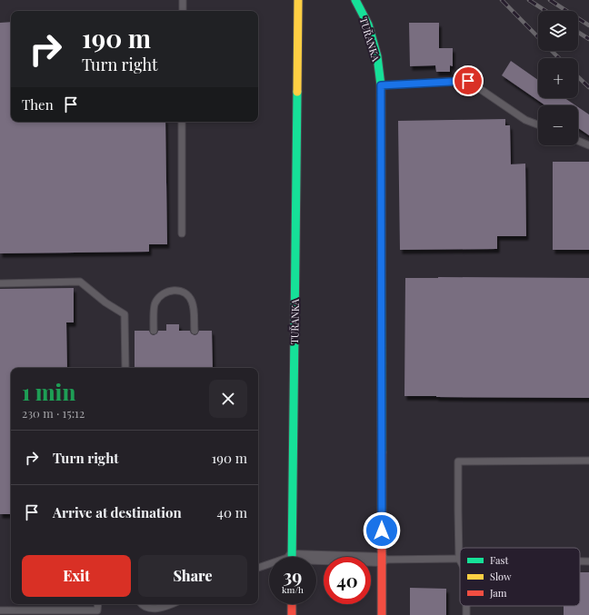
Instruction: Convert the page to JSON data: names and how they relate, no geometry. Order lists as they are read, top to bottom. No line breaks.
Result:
{"streets":{"street":["TUŘANKA"]},"legend":["Fast","Slow","Jam"],"page":{"map_buttons":["+","−"],"turn":["190 m","Turn right"],"then":"Then","heading":["1 min","230 m · 15:12"],"list":[{"name":"Turn right","value":"190 m"},{"name":"Arrive at destination","value":"40 m"}],"buttons":["Exit","Share"],"speed":"39 km/h","limit":"40"}}
